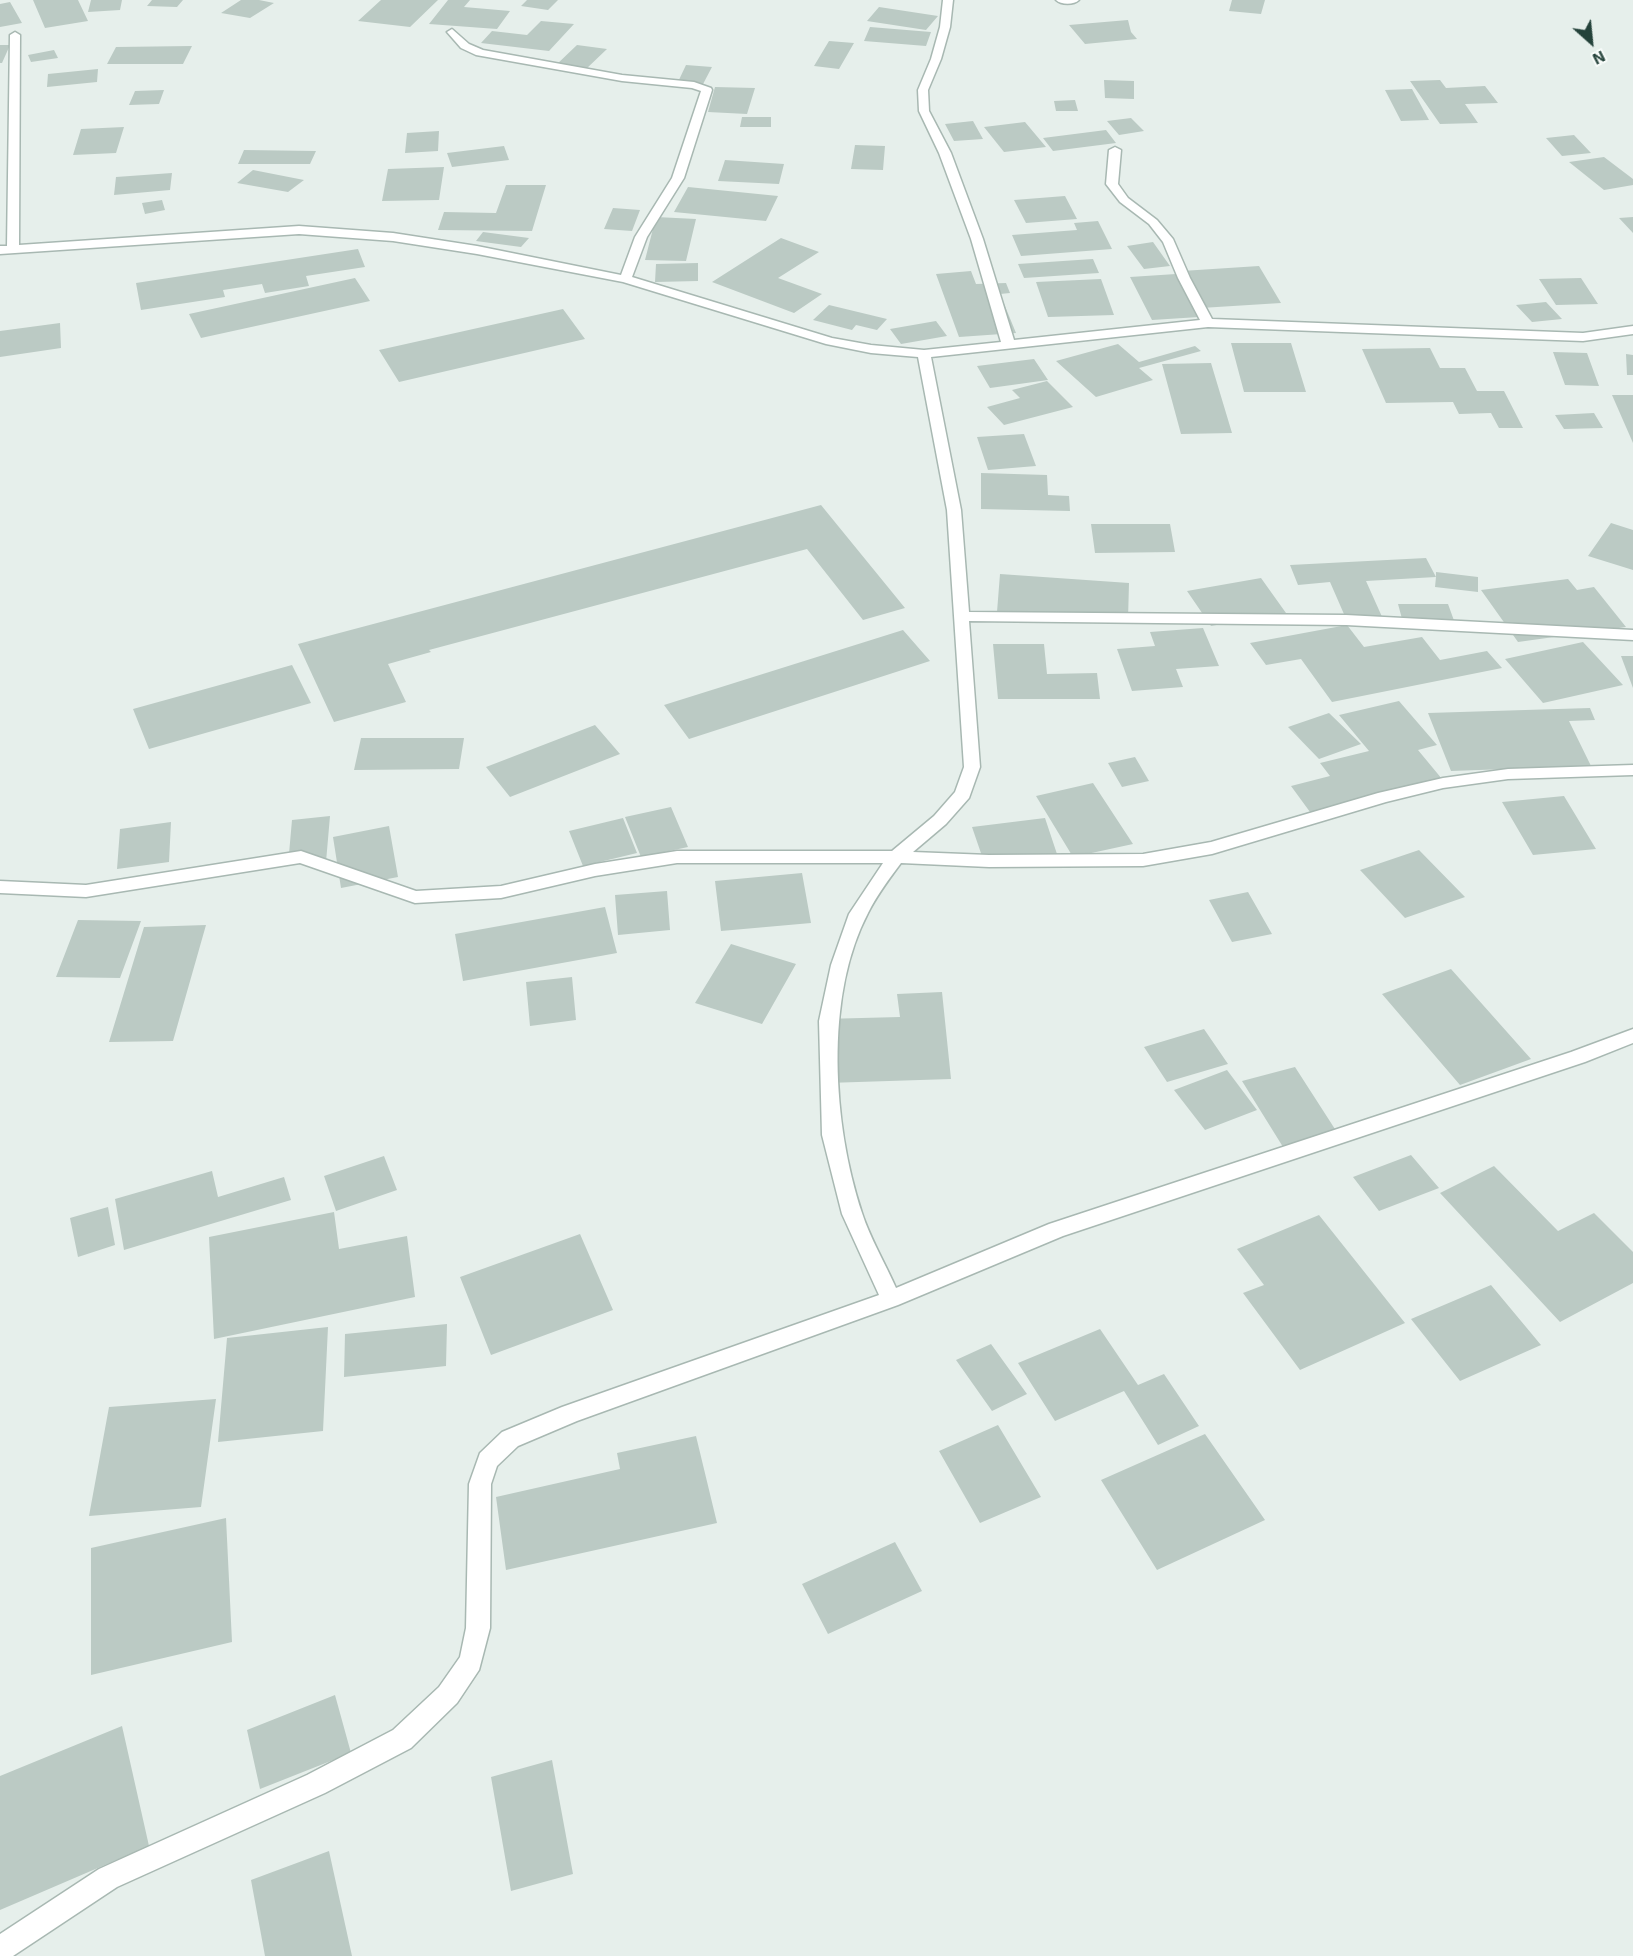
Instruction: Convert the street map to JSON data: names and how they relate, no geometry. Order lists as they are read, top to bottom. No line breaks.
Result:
{"north":"bottom right"}
